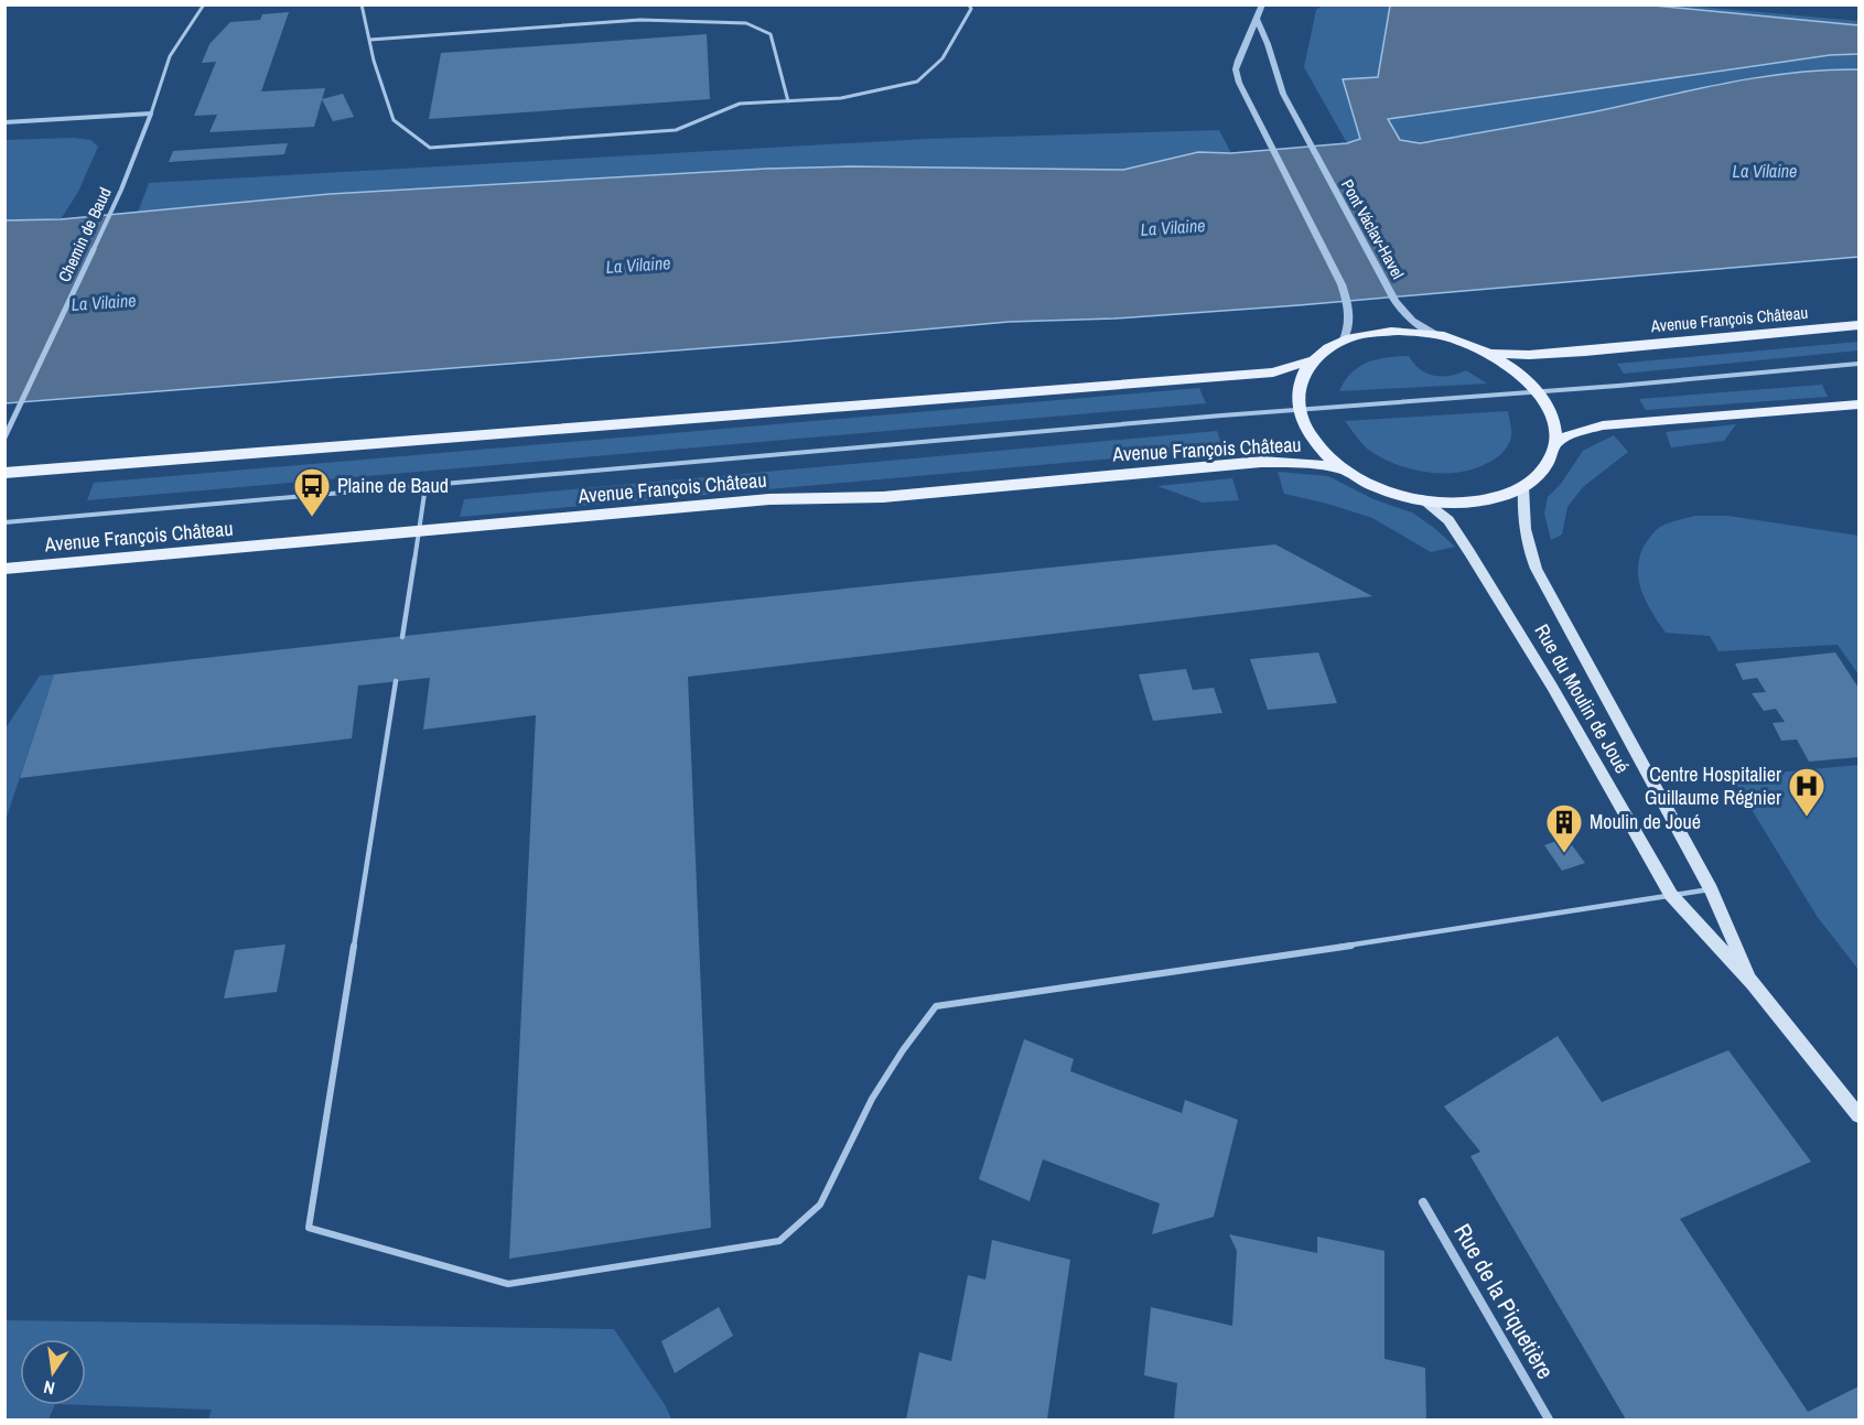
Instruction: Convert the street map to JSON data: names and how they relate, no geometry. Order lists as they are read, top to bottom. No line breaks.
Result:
{"streets":{"main road":["Avenue François Château","Rue du Moulin de Joué"],"street":["Pont Václav-Havel","Chemin de Baud","Rue de la Piquetière"]},"water":["La Vilaine"],"places":{"bus stop":["Plaine de Baud"],"hospital":["Centre Hospitalier Guillaume Régnier"],"building":["Moulin de Joué"]},"north":"bottom"}
